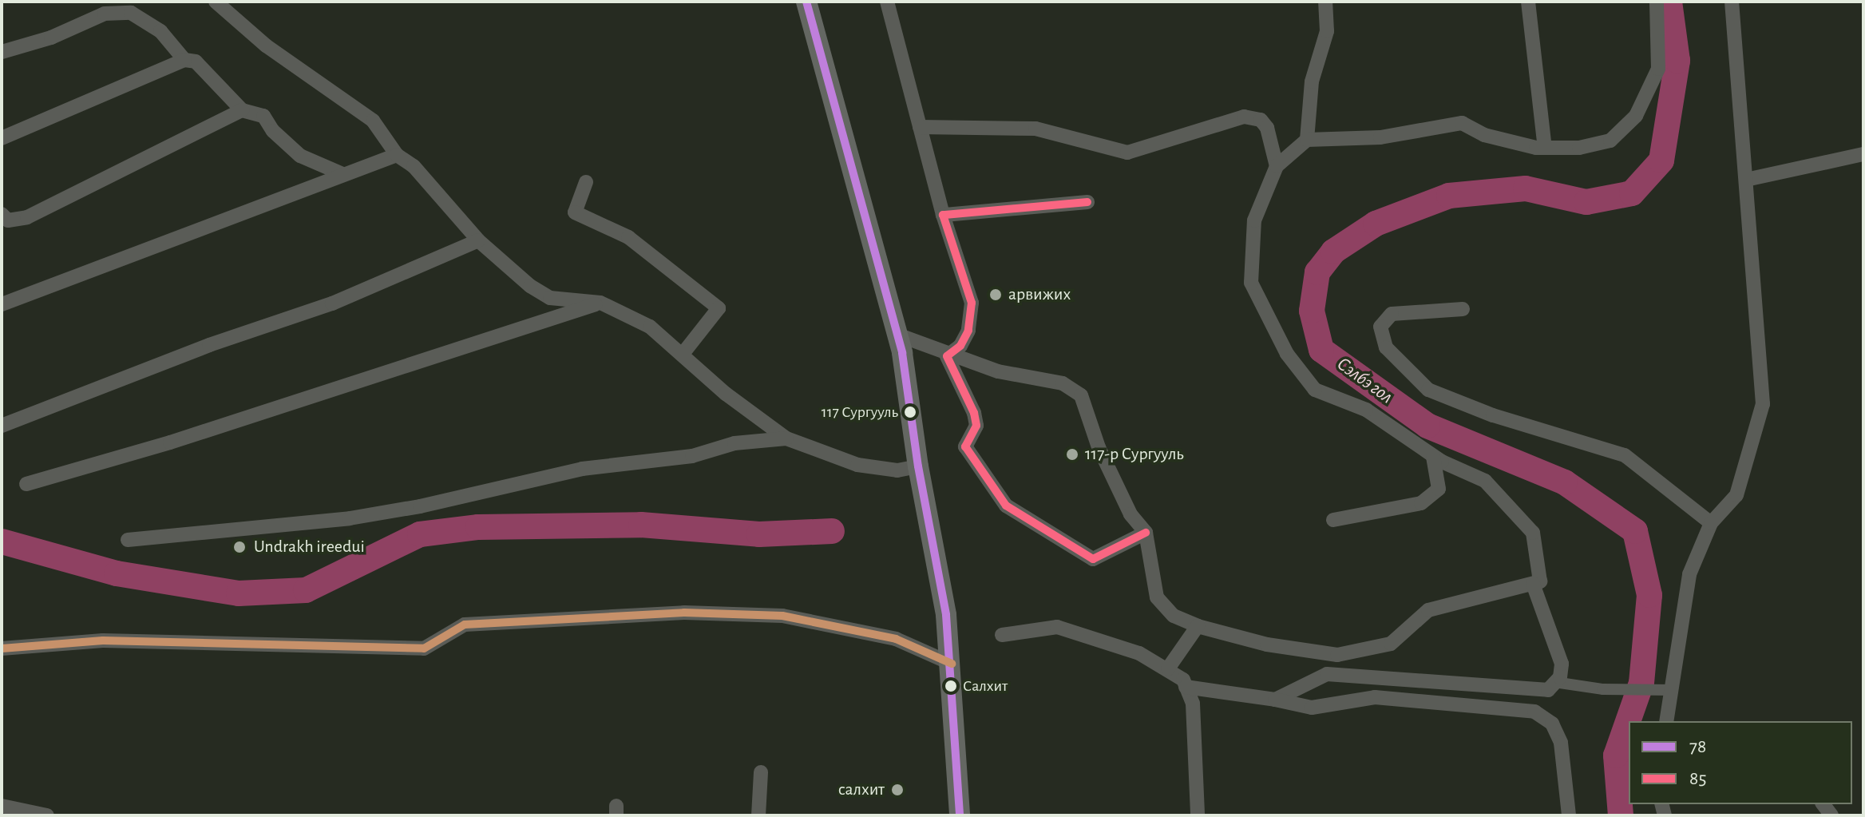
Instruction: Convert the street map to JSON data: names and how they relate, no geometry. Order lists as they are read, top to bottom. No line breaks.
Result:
{"water":["Сэлбэ гол"],"places":["арвижих","117 Сургууль","117-р Сургууль","Undrakh ireedui","Салхит","салхит"],"lines":["transit line 78","transit line 85"],"legend":["78","85"]}
